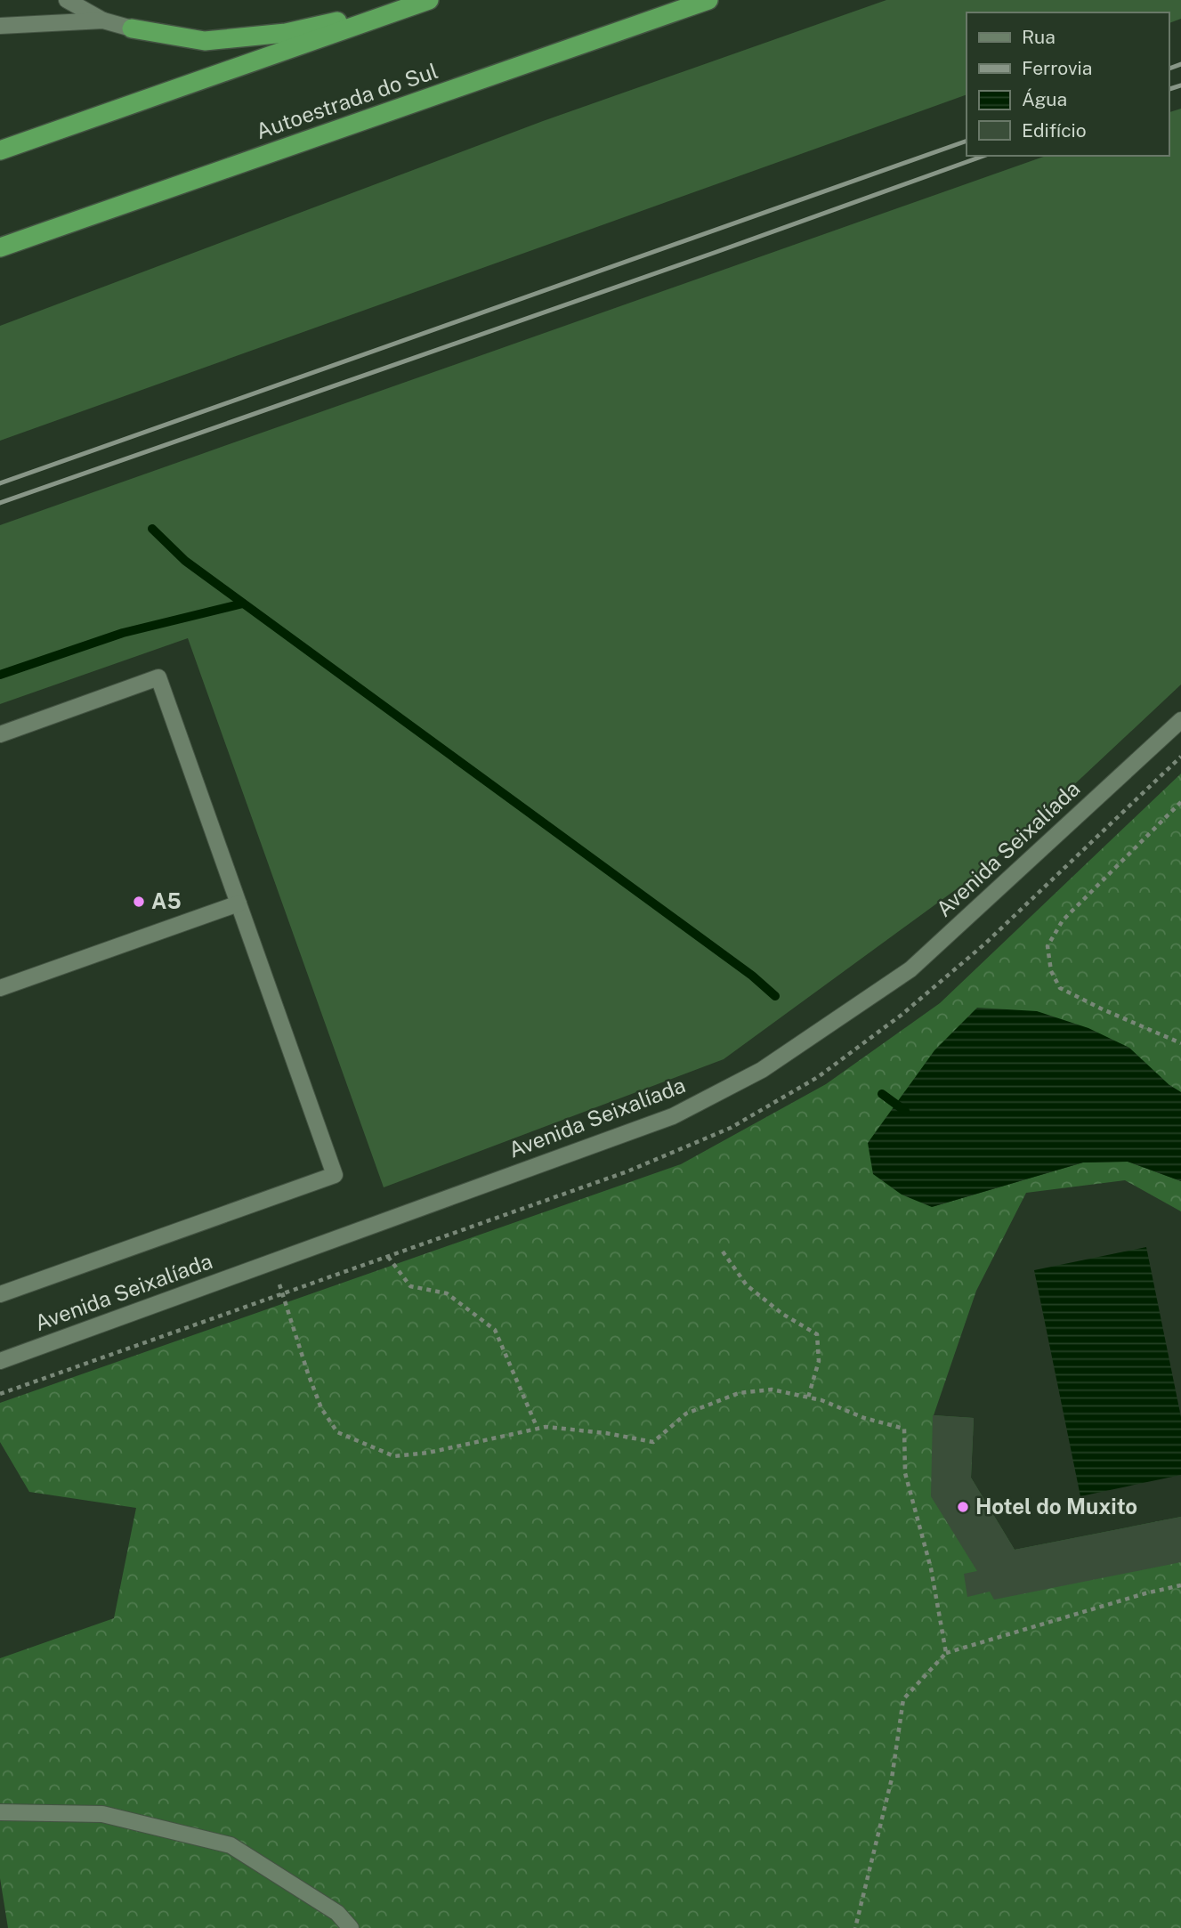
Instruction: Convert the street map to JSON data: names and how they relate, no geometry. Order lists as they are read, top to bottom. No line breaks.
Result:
{"streets":{"highway":["Autoestrada do Sul"],"street":["Avenida Seixalíada"]},"places":["A5","Hotel do Muxito"],"legend":["Rua","Ferrovia","Água","Edifício"]}
